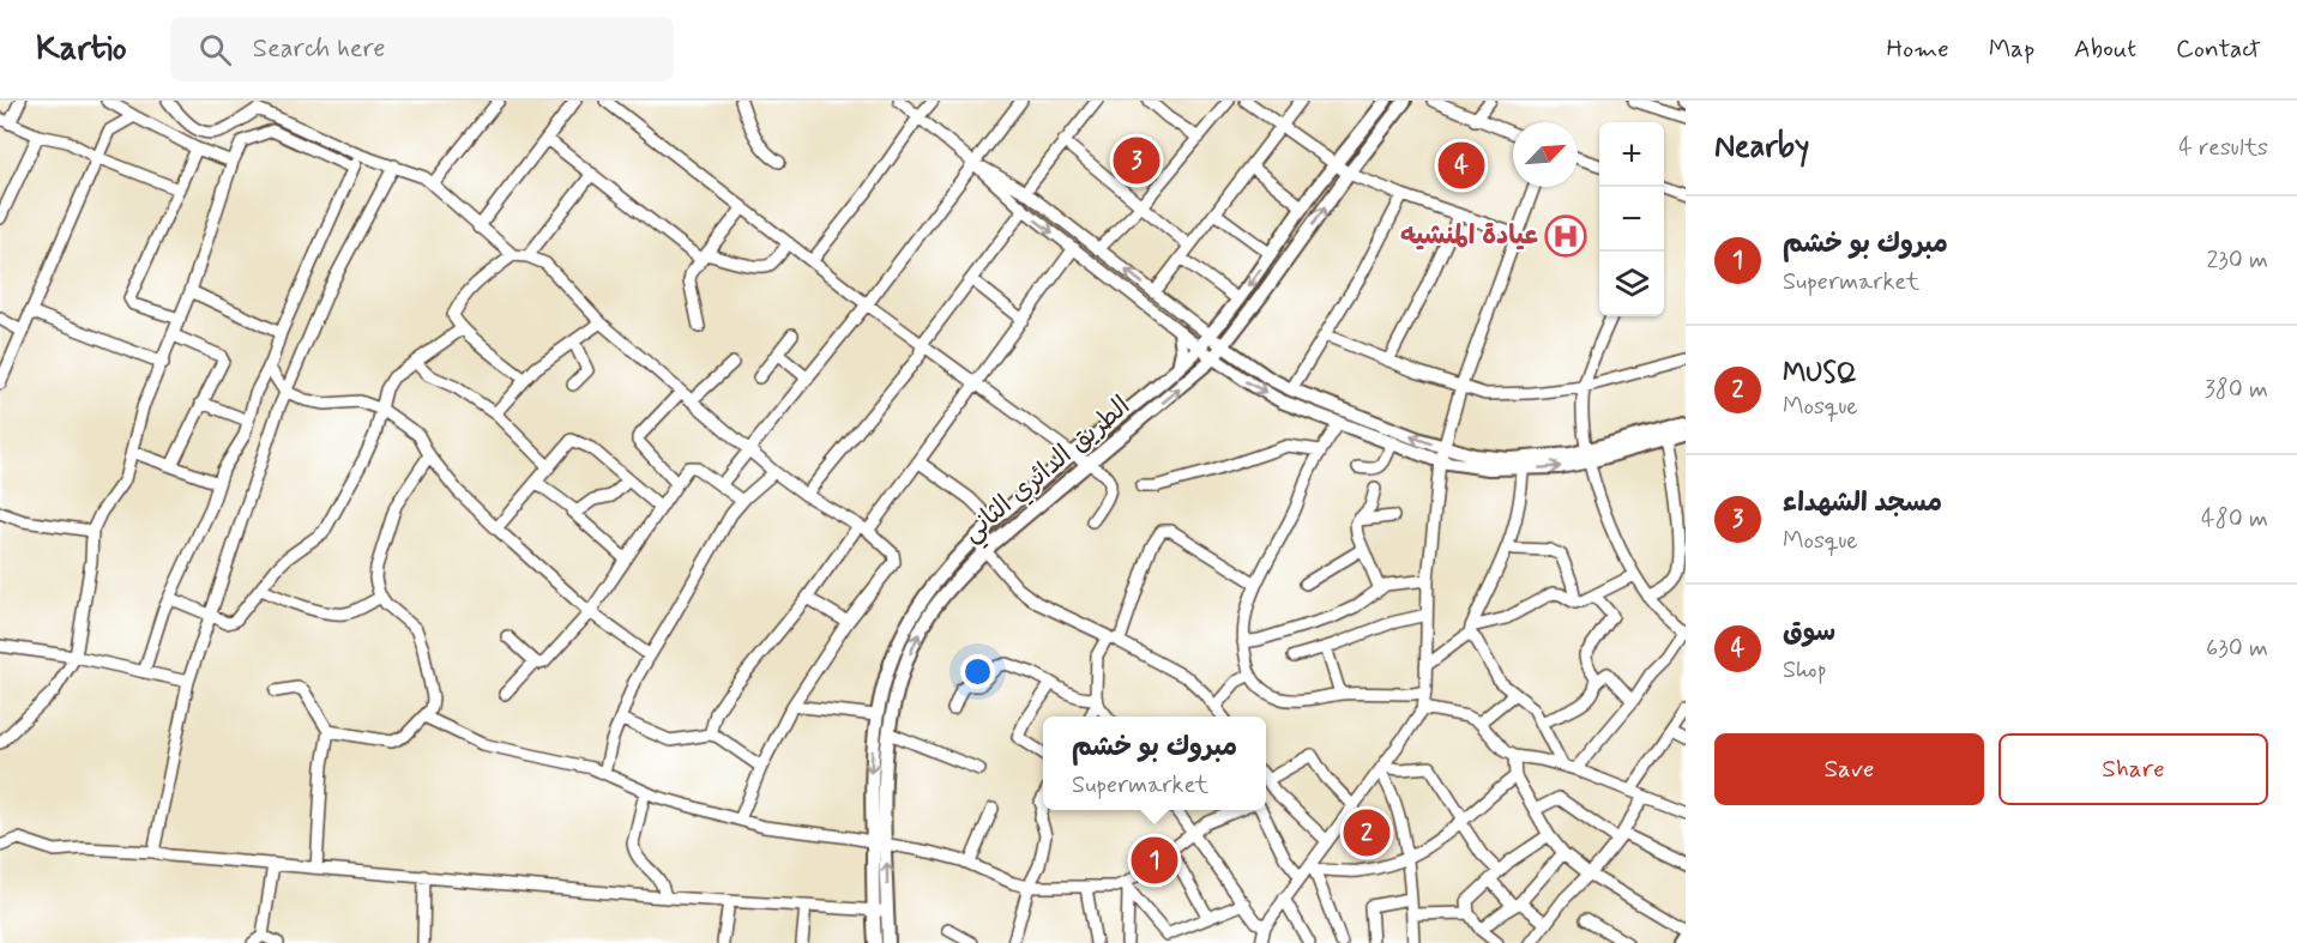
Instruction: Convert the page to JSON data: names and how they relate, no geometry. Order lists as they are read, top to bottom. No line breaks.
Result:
{"streets":{"main road":["الطريق الدائري الثاني"]},"places":{"hospital":["عيادة المنشيه"]},"north":"top right","page":{"header":"Kartio","search":"Search here","nav":["Home","Map","About","Contact"],"heading":["Nearby","4 results"],"map_buttons":["+","−"],"pins":["3","4","2","1"],"list":[{"mark":"1","name":"مبروك بو خشم","note":"Supermarket","value":"230 m"},{"mark":"2","name":"MUSQ","note":"Mosque","value":"380 m"},{"mark":"3","name":"مسجد الشهداء","note":"Mosque","value":"480 m"},{"mark":"4","name":"سوق","note":"Shop","value":"630 m"}],"buttons":["Save","Share"],"popup":["مبروك بو خشم","Supermarket"]}}
